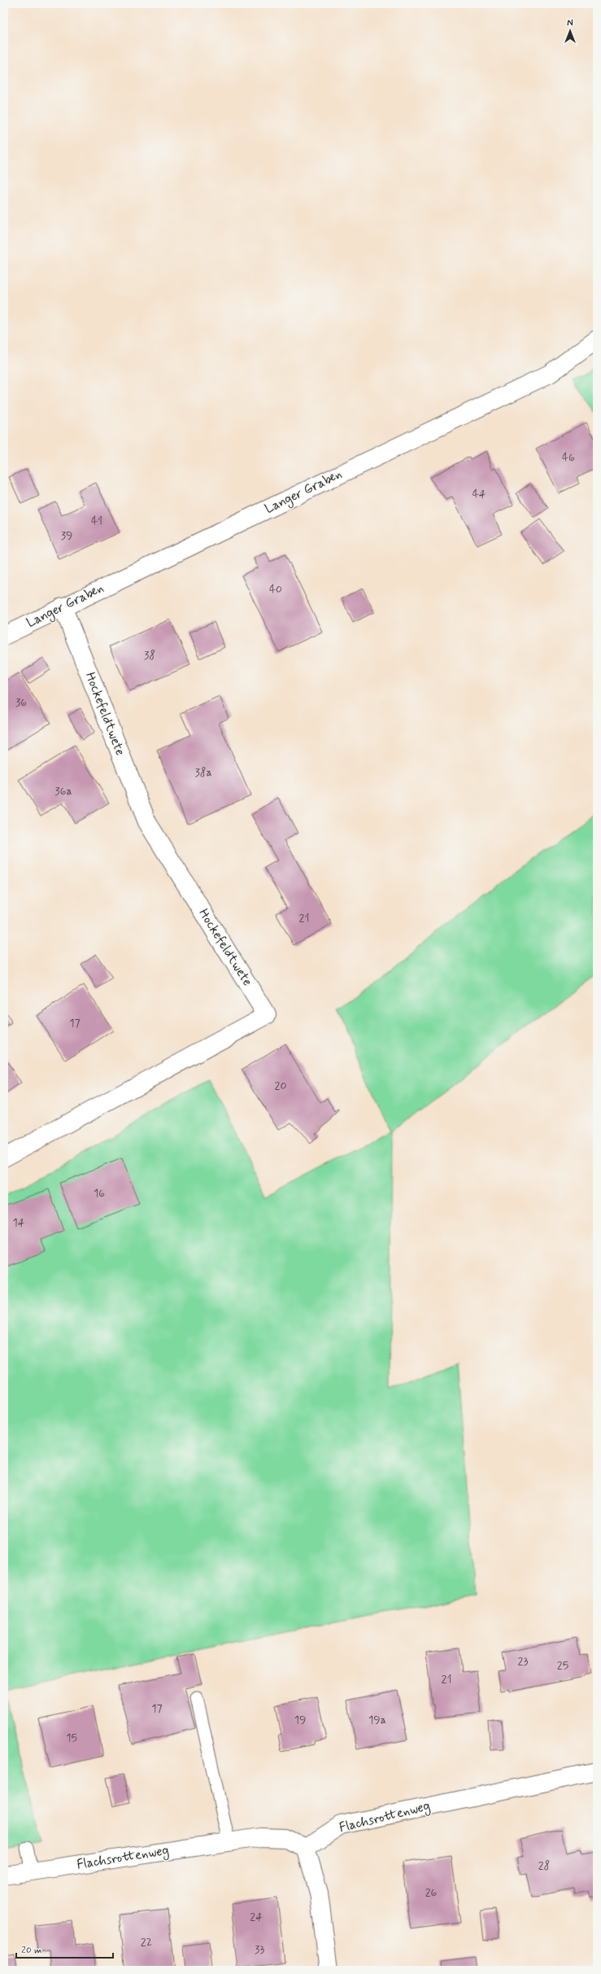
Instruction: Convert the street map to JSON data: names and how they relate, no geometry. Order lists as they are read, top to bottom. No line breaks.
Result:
{"streets":{"street":["Langer Graben","Hockefeldtwete","Flachsrottenweg"]},"crossings":[["Langer Graben","Hockefeldtwete"]],"house_numbers":["46","44","41","39","40","38","36","38a","36a","21","17","20","16","14","23","25","21","17","19","19a","15","28","26","24","22","33"],"scale_bar":"20 m","north":"top"}
